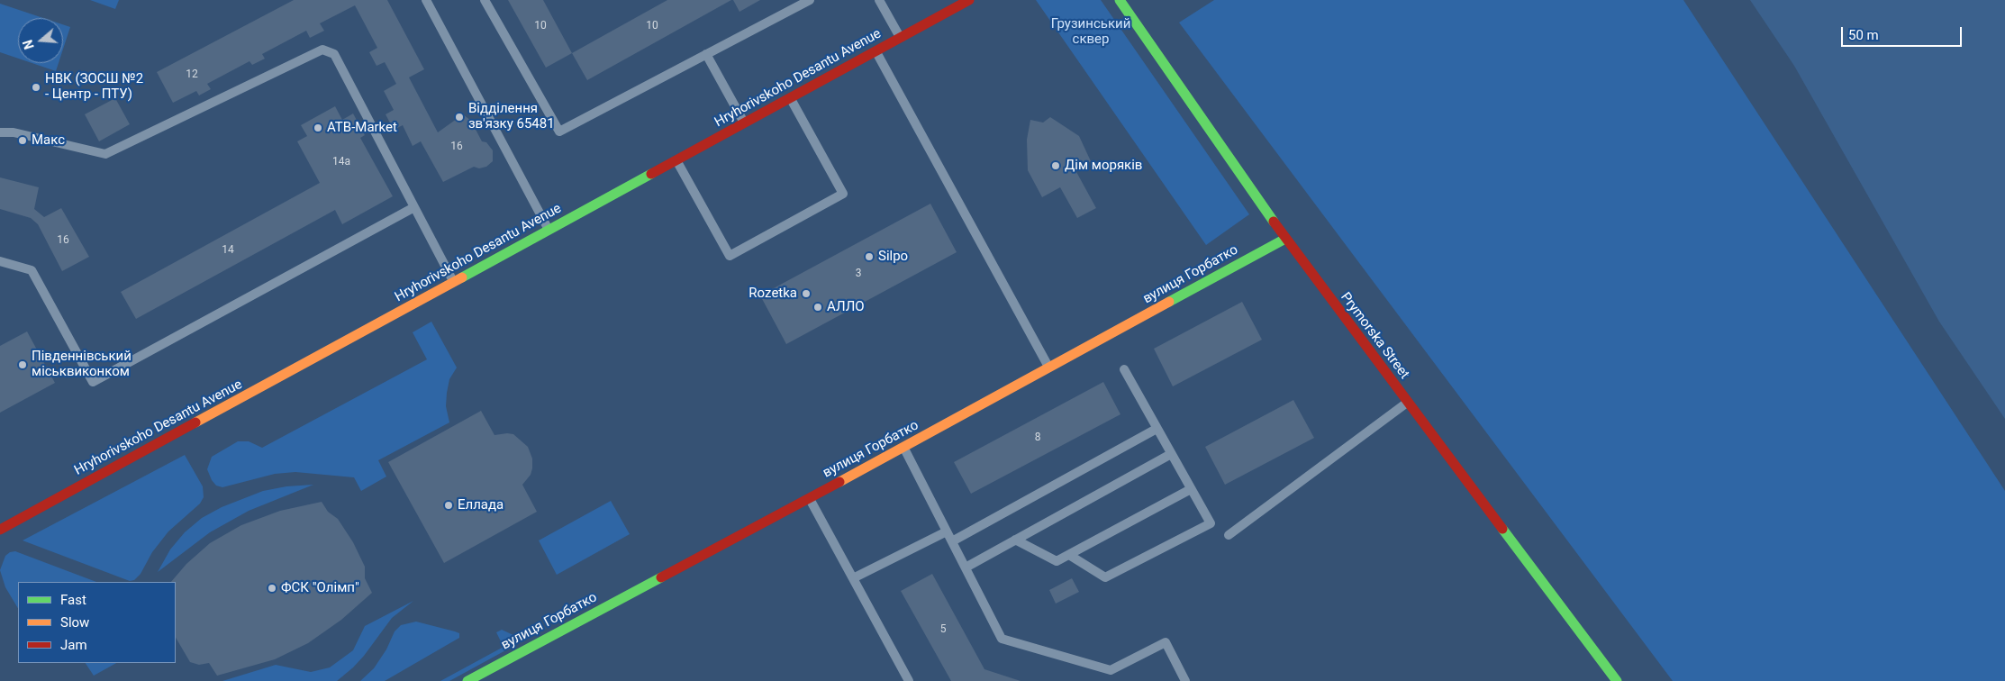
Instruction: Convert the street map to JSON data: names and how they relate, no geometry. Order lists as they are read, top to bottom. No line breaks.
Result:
{"streets":{"street":["Hryhorivskoho Desantu Avenue","вулиця Горбатко","Prymorska Street"]},"crossings":[["вулиця Горбатко","Prymorska Street"]],"parks":["Грузинський сквер"],"places":["НВК (ЗОСШ №2 - Центр - ПТУ)","Відділення зв'язку 65481","ATB-Market","Макс","Дім моряків","Silpo","Rozetka","АЛЛО","Південнівський міськвиконком","Еллада","ФСК \"Олімп\""],"house_numbers":["10","10","12","16","14а","16","14","3","8","5"],"legend":["Fast","Slow","Jam"],"scale_bar":"50 m","north":"left"}
